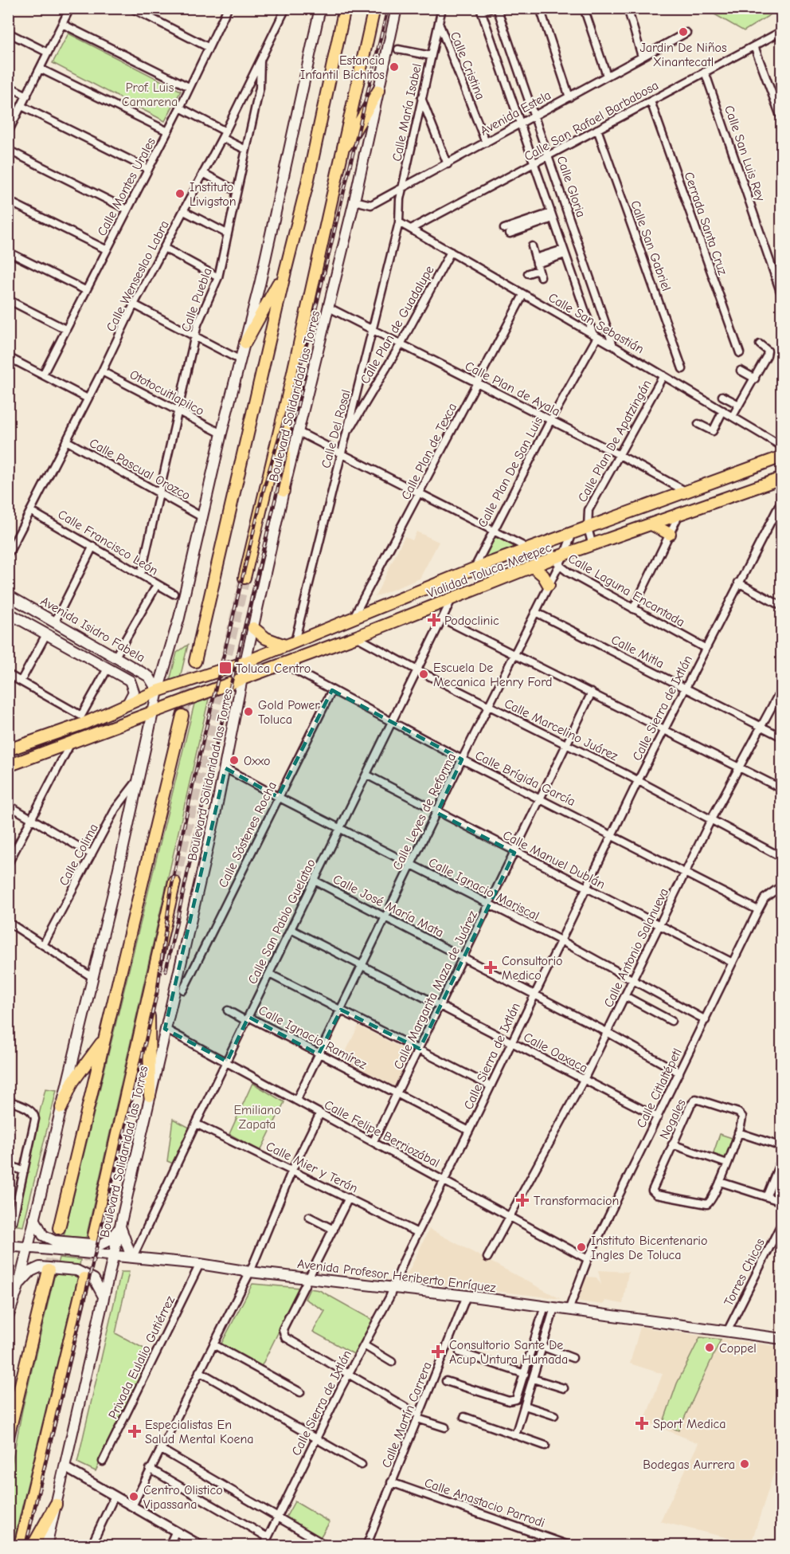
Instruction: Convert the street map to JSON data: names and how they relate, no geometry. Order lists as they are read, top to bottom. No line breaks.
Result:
{"streets":{"highway":["Boulevard Solidaridad las Torres","Vialidad Toluca-Metepec"],"main road":["Avenida Isidro Fabela","Avenida Profesor Heriberto Enríquez"],"street":["Calle Cristina","Calle María Isabel","Avenida Estela","Calle San Rafael Barbabosa","Calle San Luis Rey","Calle Montes Urales","Calle Gloria","Cerrada Santa Cruz","Calle San Gabriel","Calle Wenseslao Labra","Calle Puebla","Calle San Sebastián","Calle Plan de Guadalupe","Calle Plan de Ayala","Ototocuitlapilco","Calle Del Rosal","Calle Plan De Apatzingán","Calle Plan de Texca","Calle Pascual Orozco","Calle Plan De San Luis","Calle Francisco León","Calle Laguna Encantada","Calle Mitla","Calle Sierra de Ixtlán","Calle Marcelino Juárez","Calle Brígida García","Calle Leyes de Reforma","Calle Sóstenes Rocha","Calle Colima","Calle Manuel Dublán","Calle Ignacio Mariscal","Calle José María Mata","Calle San Pablo Guelatao","Calle Antonio Salanueva","Calle Margarita Maza de Juárez","Calle Ignacio Ramírez","Calle Oaxaca","Calle Citlaltépetl","Nogales","Calle Felipe Berriozábal","Calle Mier y Terán","Torres Chicas","Privada Eulalio Gutiérrez","Calle Martín Carrera","Calle Anastacio Parrodi"]},"crossings":[["Calle Cristina","Calle María Isabel"],["Calle Cristina","Avenida Estela"],["Calle María Isabel","Avenida Estela"],["Calle María Isabel","Calle San Sebastián"],["Calle María Isabel","Calle Del Rosal"],["Avenida Estela","Calle Gloria"],["Avenida Estela","Boulevard Solidaridad las Torres"],["Calle San Rafael Barbabosa","Calle San Luis Rey"],["Calle San Rafael Barbabosa","Calle Gloria"],["Calle San Rafael Barbabosa","Cerrada Santa Cruz"],["Calle San Rafael Barbabosa","Calle San Gabriel"],["Calle San Rafael Barbabosa","Calle San Sebastián"],["Calle Gloria","Calle San Sebastián"],["Calle Gloria","Calle Plan De San Luis"],["Calle Wenseslao Labra","Calle Puebla"],["Calle Wenseslao Labra","Ototocuitlapilco"],["Calle Wenseslao Labra","Calle Pascual Orozco"],["Calle Wenseslao Labra","Calle Francisco León"],["Calle Puebla","Ototocuitlapilco"],["Calle Puebla","Calle Pascual Orozco"],["Calle Puebla","Calle Francisco León"],["Calle San Sebastián","Calle Plan de Guadalupe"],["Calle San Sebastián","Calle Del Rosal"],["Calle San Sebastián","Calle Plan De Apatzingán"],["Calle San Sebastián","Calle Plan de Texca"],["Calle San Sebastián","Calle Plan De San Luis"],["Calle Plan de Guadalupe","Calle Plan de Ayala"],["Calle Plan de Guadalupe","Calle Del Rosal"],["Calle Plan de Ayala","Boulevard Solidaridad las Torres"],["Calle Plan de Ayala","Calle Del Rosal"],["Calle Plan de Ayala","Calle Plan De Apatzingán"],["Calle Plan de Ayala","Calle Plan de Texca"],["Calle Plan de Ayala","Calle Plan De San Luis"],["Calle Plan de Ayala","Vialidad Toluca-Metepec"],["Boulevard Solidaridad las Torres","Vialidad Toluca-Metepec"],["Boulevard Solidaridad las Torres","Calle Ignacio Mariscal"],["Boulevard Solidaridad las Torres","Calle Felipe Berriozábal"],["Boulevard Solidaridad las Torres","Avenida Profesor Heriberto Enríquez"],["Calle Del Rosal","Vialidad Toluca-Metepec"],["Calle Plan De Apatzingán","Vialidad Toluca-Metepec"],["Calle Plan de Texca","Vialidad Toluca-Metepec"],["Calle Plan De San Luis","Vialidad Toluca-Metepec"],["Vialidad Toluca-Metepec","Calle Laguna Encantada"],["Vialidad Toluca-Metepec","Avenida Isidro Fabela"],["Vialidad Toluca-Metepec","Calle Marcelino Juárez"],["Vialidad Toluca-Metepec","Calle Brígida García"],["Vialidad Toluca-Metepec","Calle Leyes de Reforma"],["Vialidad Toluca-Metepec","Calle San Pablo Guelatao"],["Calle Laguna Encantada","Calle Sierra de Ixtlán"],["Calle Laguna Encantada","Calle Leyes de Reforma"],["Calle Mitla","Calle Sierra de Ixtlán"],["Calle Mitla","Calle Leyes de Reforma"],["Calle Mitla","Calle Antonio Salanueva"],["Calle Sierra de Ixtlán","Calle Marcelino Juárez"],["Calle Sierra de Ixtlán","Calle Brígida García"],["Calle Sierra de Ixtlán","Calle Manuel Dublán"],["Calle Sierra de Ixtlán","Calle Ignacio Mariscal"],["Calle Sierra de Ixtlán","Calle José María Mata"],["Calle Sierra de Ixtlán","Calle Ignacio Ramírez"],["Calle Sierra de Ixtlán","Calle Oaxaca"],["Calle Sierra de Ixtlán","Calle Felipe Berriozábal"],["Calle Sierra de Ixtlán","Calle Mier y Terán"],["Calle Sierra de Ixtlán","Avenida Profesor Heriberto Enríquez"],["Calle Marcelino Juárez","Calle Leyes de Reforma"],["Calle Marcelino Juárez","Calle San Pablo Guelatao"],["Calle Marcelino Juárez","Calle Antonio Salanueva"],["Calle Marcelino Juárez","Calle Margarita Maza de Juárez"],["Calle Brígida García","Calle Leyes de Reforma"],["Calle Brígida García","Calle Sóstenes Rocha"],["Calle Brígida García","Calle San Pablo Guelatao"],["Calle Brígida García","Calle Antonio Salanueva"],["Calle Brígida García","Calle Margarita Maza de Juárez"],["Calle Brígida García","Calle Citlaltépetl"],["Calle Leyes de Reforma","Calle Manuel Dublán"],["Calle Leyes de Reforma","Calle Ignacio Mariscal"],["Calle Leyes de Reforma","Calle José María Mata"],["Calle Leyes de Reforma","Calle Ignacio Ramírez"],["Calle Leyes de Reforma","Calle Oaxaca"],["Calle Leyes de Reforma","Calle Felipe Berriozábal"],["Calle Sóstenes Rocha","Calle Ignacio Mariscal"],["Calle Manuel Dublán","Calle San Pablo Guelatao"],["Calle Manuel Dublán","Calle Antonio Salanueva"],["Calle Manuel Dublán","Calle Margarita Maza de Juárez"],["Calle Manuel Dublán","Calle Citlaltépetl"],["Calle Ignacio Mariscal","Calle San Pablo Guelatao"],["Calle Ignacio Mariscal","Calle Antonio Salanueva"],["Calle Ignacio Mariscal","Calle Margarita Maza de Juárez"],["Calle Ignacio Mariscal","Calle Citlaltépetl"],["Calle José María Mata","Calle San Pablo Guelatao"],["Calle José María Mata","Calle Antonio Salanueva"],["Calle José María Mata","Calle Margarita Maza de Juárez"],["Calle José María Mata","Calle Citlaltépetl"],["Calle San Pablo Guelatao","Calle Ignacio Ramírez"],["Calle San Pablo Guelatao","Calle Oaxaca"],["Calle San Pablo Guelatao","Calle Felipe Berriozábal"],["Calle San Pablo Guelatao","Calle Mier y Terán"],["Calle San Pablo Guelatao","Avenida Profesor Heriberto Enríquez"],["Calle Antonio Salanueva","Calle Oaxaca"],["Calle Antonio Salanueva","Calle Felipe Berriozábal"],["Calle Margarita Maza de Juárez","Calle Ignacio Ramírez"],["Calle Margarita Maza de Juárez","Calle Oaxaca"],["Calle Margarita Maza de Juárez","Calle Felipe Berriozábal"],["Calle Oaxaca","Calle Citlaltépetl"],["Calle Citlaltépetl","Calle Felipe Berriozábal"],["Calle Citlaltépetl","Avenida Profesor Heriberto Enríquez"],["Torres Chicas","Avenida Profesor Heriberto Enríquez"],["Avenida Profesor Heriberto Enríquez","Privada Eulalio Gutiérrez"],["Avenida Profesor Heriberto Enríquez","Calle Martín Carrera"],["Calle Martín Carrera","Calle Anastacio Parrodi"]],"parks":["Prof. Luis Camarena","Emiliano Zapata"],"places":{"other":["Jardin De Niños Xinantecatl","Estancia Infantil Bichitos","Instituto Livigston","Escuela De Mecanica Henry Ford","Gold Power Toluca","Oxxo","Instituto Bicentenario Ingles De Toluca","Coppel","Bodegas Aurrera","Centro Olistico Vipassana"],"health":["Podoclinic","Consultorio Medico","Transformacion","Consultorio Sante De Acup Untura Humada","Sport Medica","Especialistas En Salud Mental Koena"],"transit":["Toluca Centro"]}}
